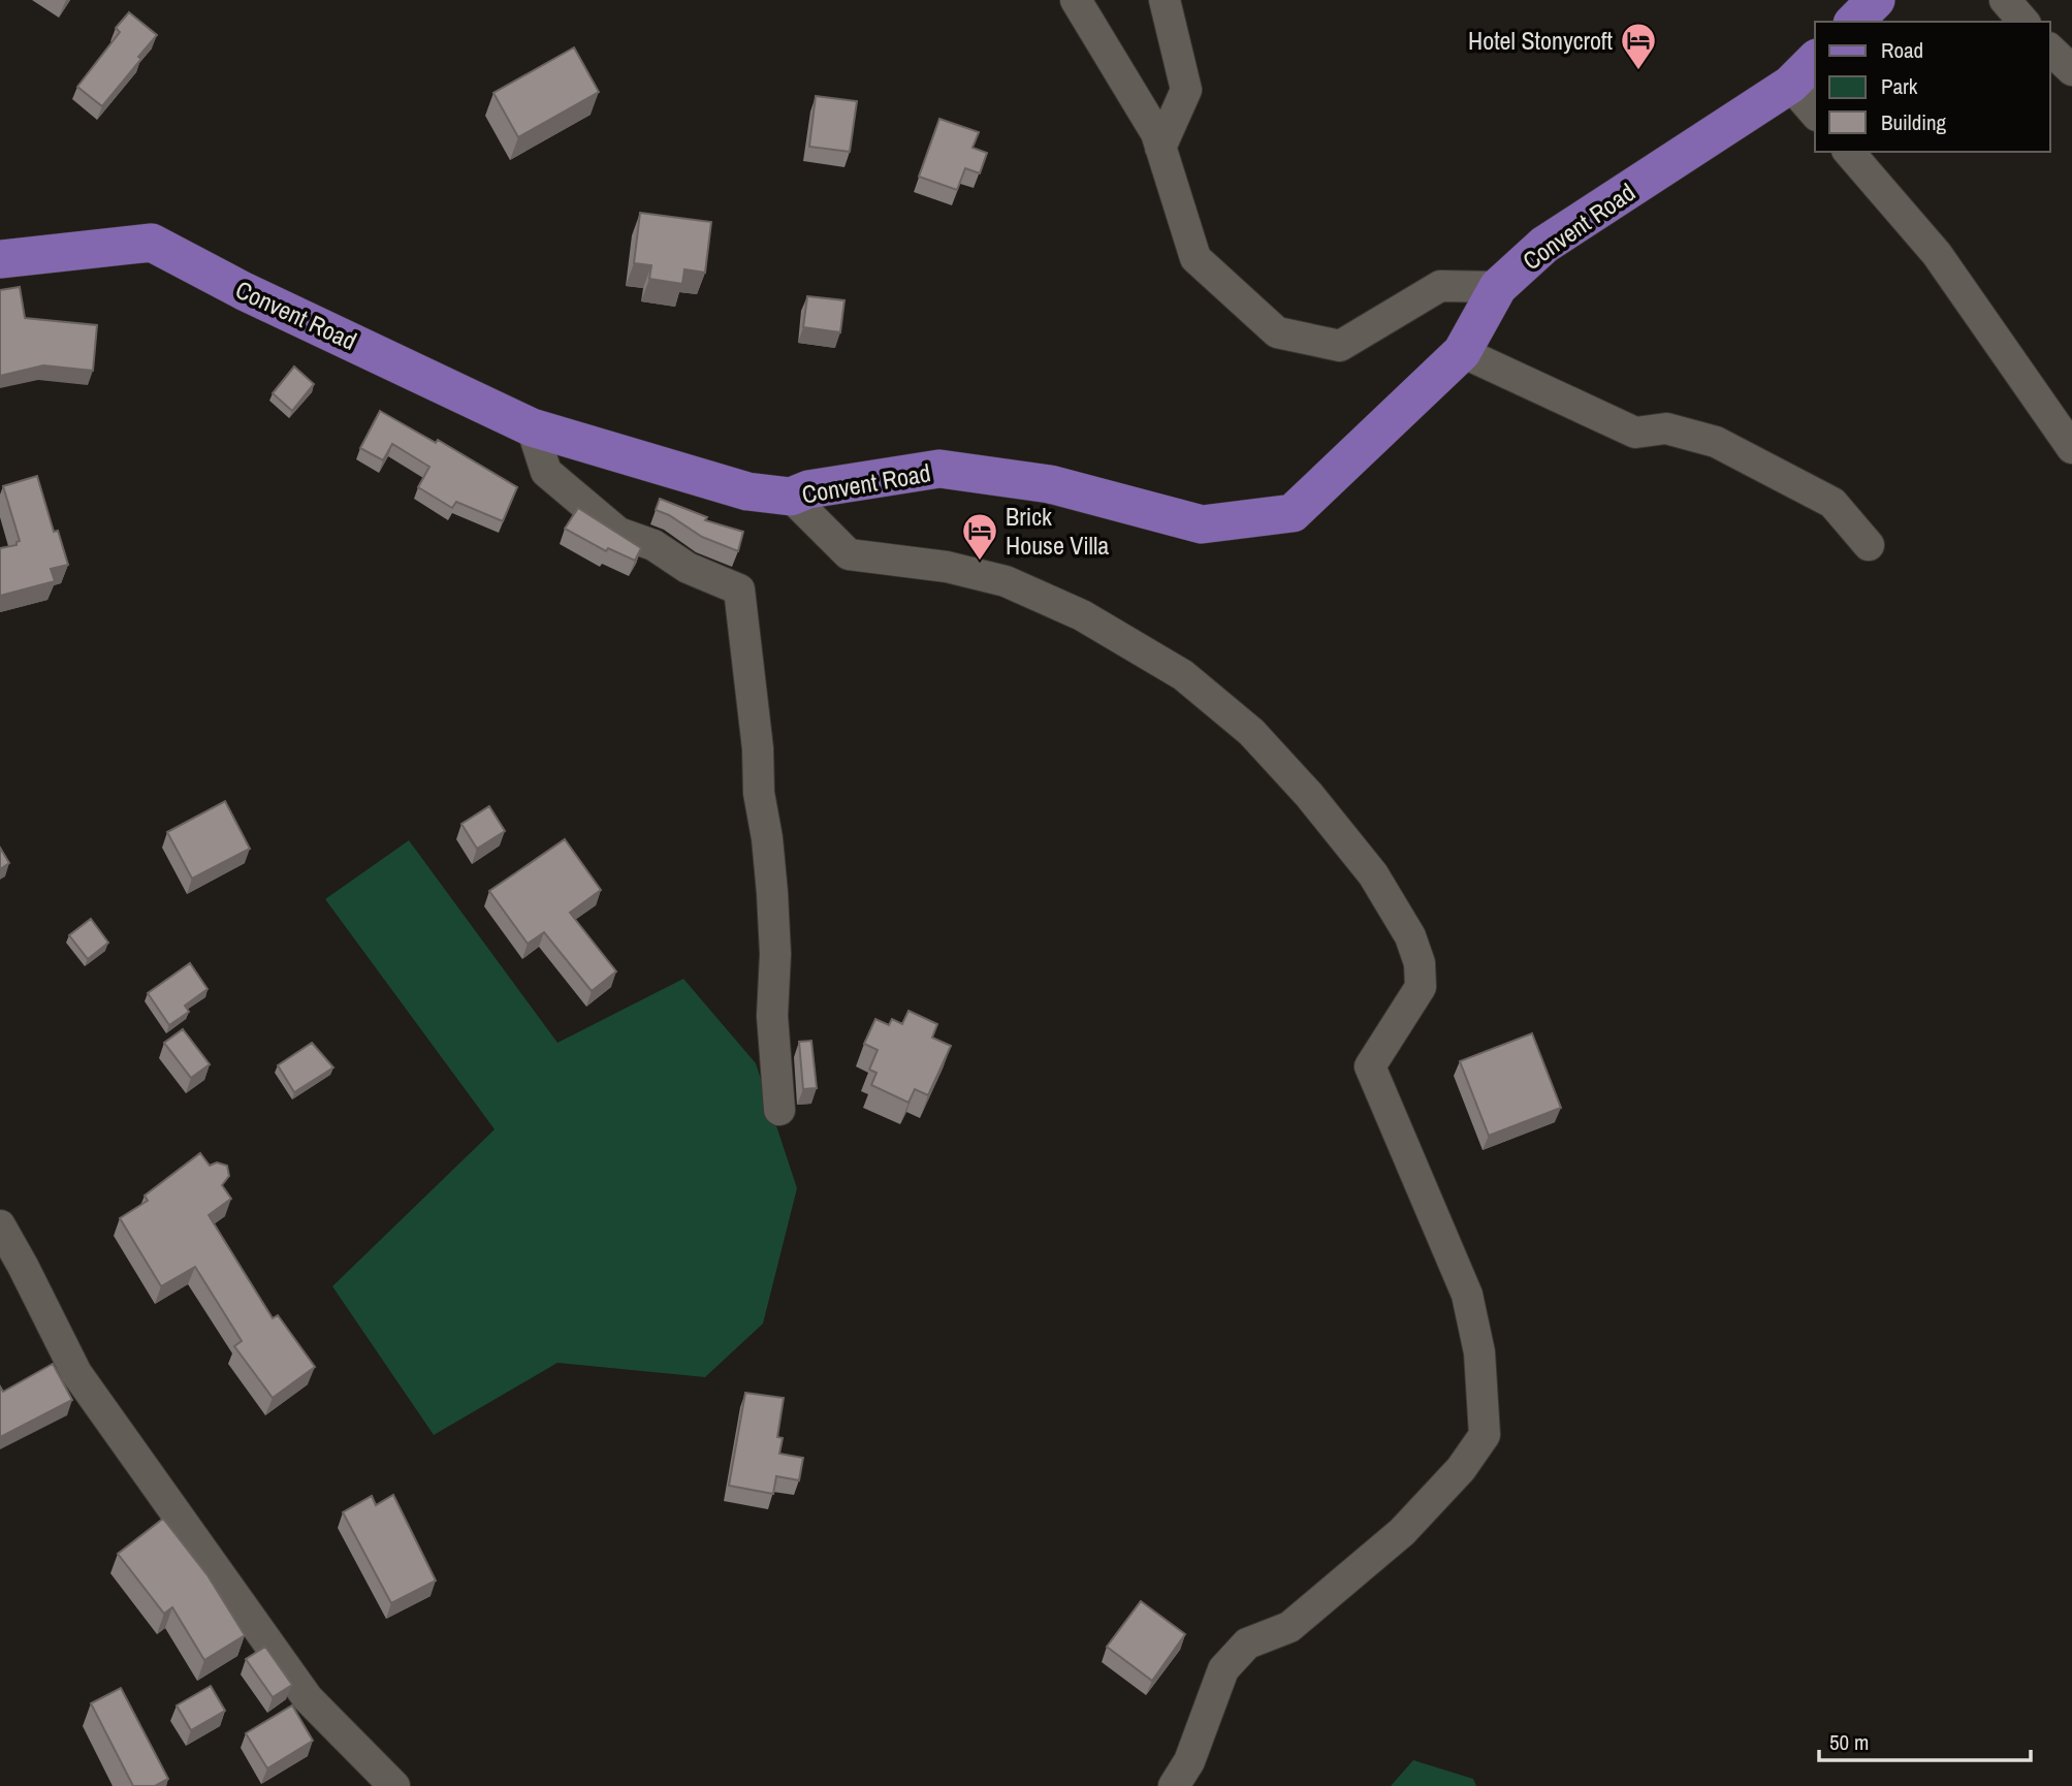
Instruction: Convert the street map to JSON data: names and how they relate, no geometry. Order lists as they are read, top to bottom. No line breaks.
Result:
{"streets":{"main road":["Convent Road"]},"places":{"hotel":["Hotel Stonycroft","Brick House Villa"]},"legend":["Road","Park","Building"],"scale_bar":"50 m"}
